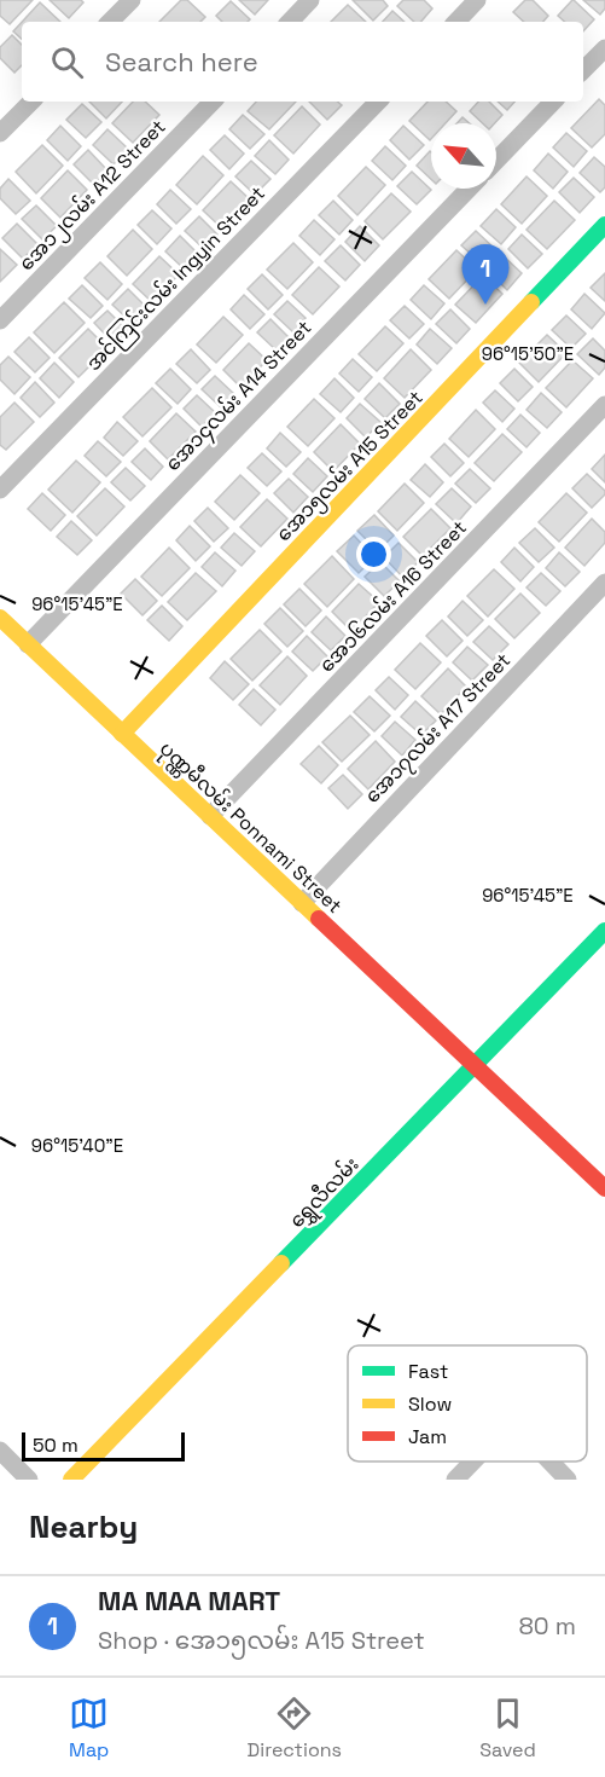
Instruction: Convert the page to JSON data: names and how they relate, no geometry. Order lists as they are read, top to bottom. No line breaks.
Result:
{"streets":{"street":["အေ၁၂လမ်း A12 Street","အင်ကြင်းလမ်း Ingyin Street","အေ၁၄လမ်း A14 Street","အေ၁၅လမ်း A15 Street","အေ၁၆လမ်း A16 Street","အေ၁၇လမ်း A17 Street","ပုဏ္ဏမီလမ်း Ponnami Street","ရွှေလီလမ်း"]},"crossings":[["အေ၁၄လမ်း A14 Street","ပုဏ္ဏမီလမ်း Ponnami Street"],["အေ၁၅လမ်း A15 Street","ပုဏ္ဏမီလမ်း Ponnami Street"],["အေ၁၆လမ်း A16 Street","ပုဏ္ဏမီလမ်း Ponnami Street"],["အေ၁၇လမ်း A17 Street","ပုဏ္ဏမီလမ်း Ponnami Street"],["ပုဏ္ဏမီလမ်း Ponnami Street","ရွှေလီလမ်း"]],"legend":["Fast","Slow","Jam"],"scale_bar":"50 m","north":"top left","page":{"search":"Search here","pins":"1","scale":"50 m","heading":"Nearby","list":[{"mark":"1","name":"MA MAA MART","note":"Shop · အေ၁၅လမ်း A15 Street","value":"80 m"}],"nav":["Map","Directions","Saved"]},"coordinates":["96°15'50\"E","96°15'45\"E","96°15'40\"E"]}
